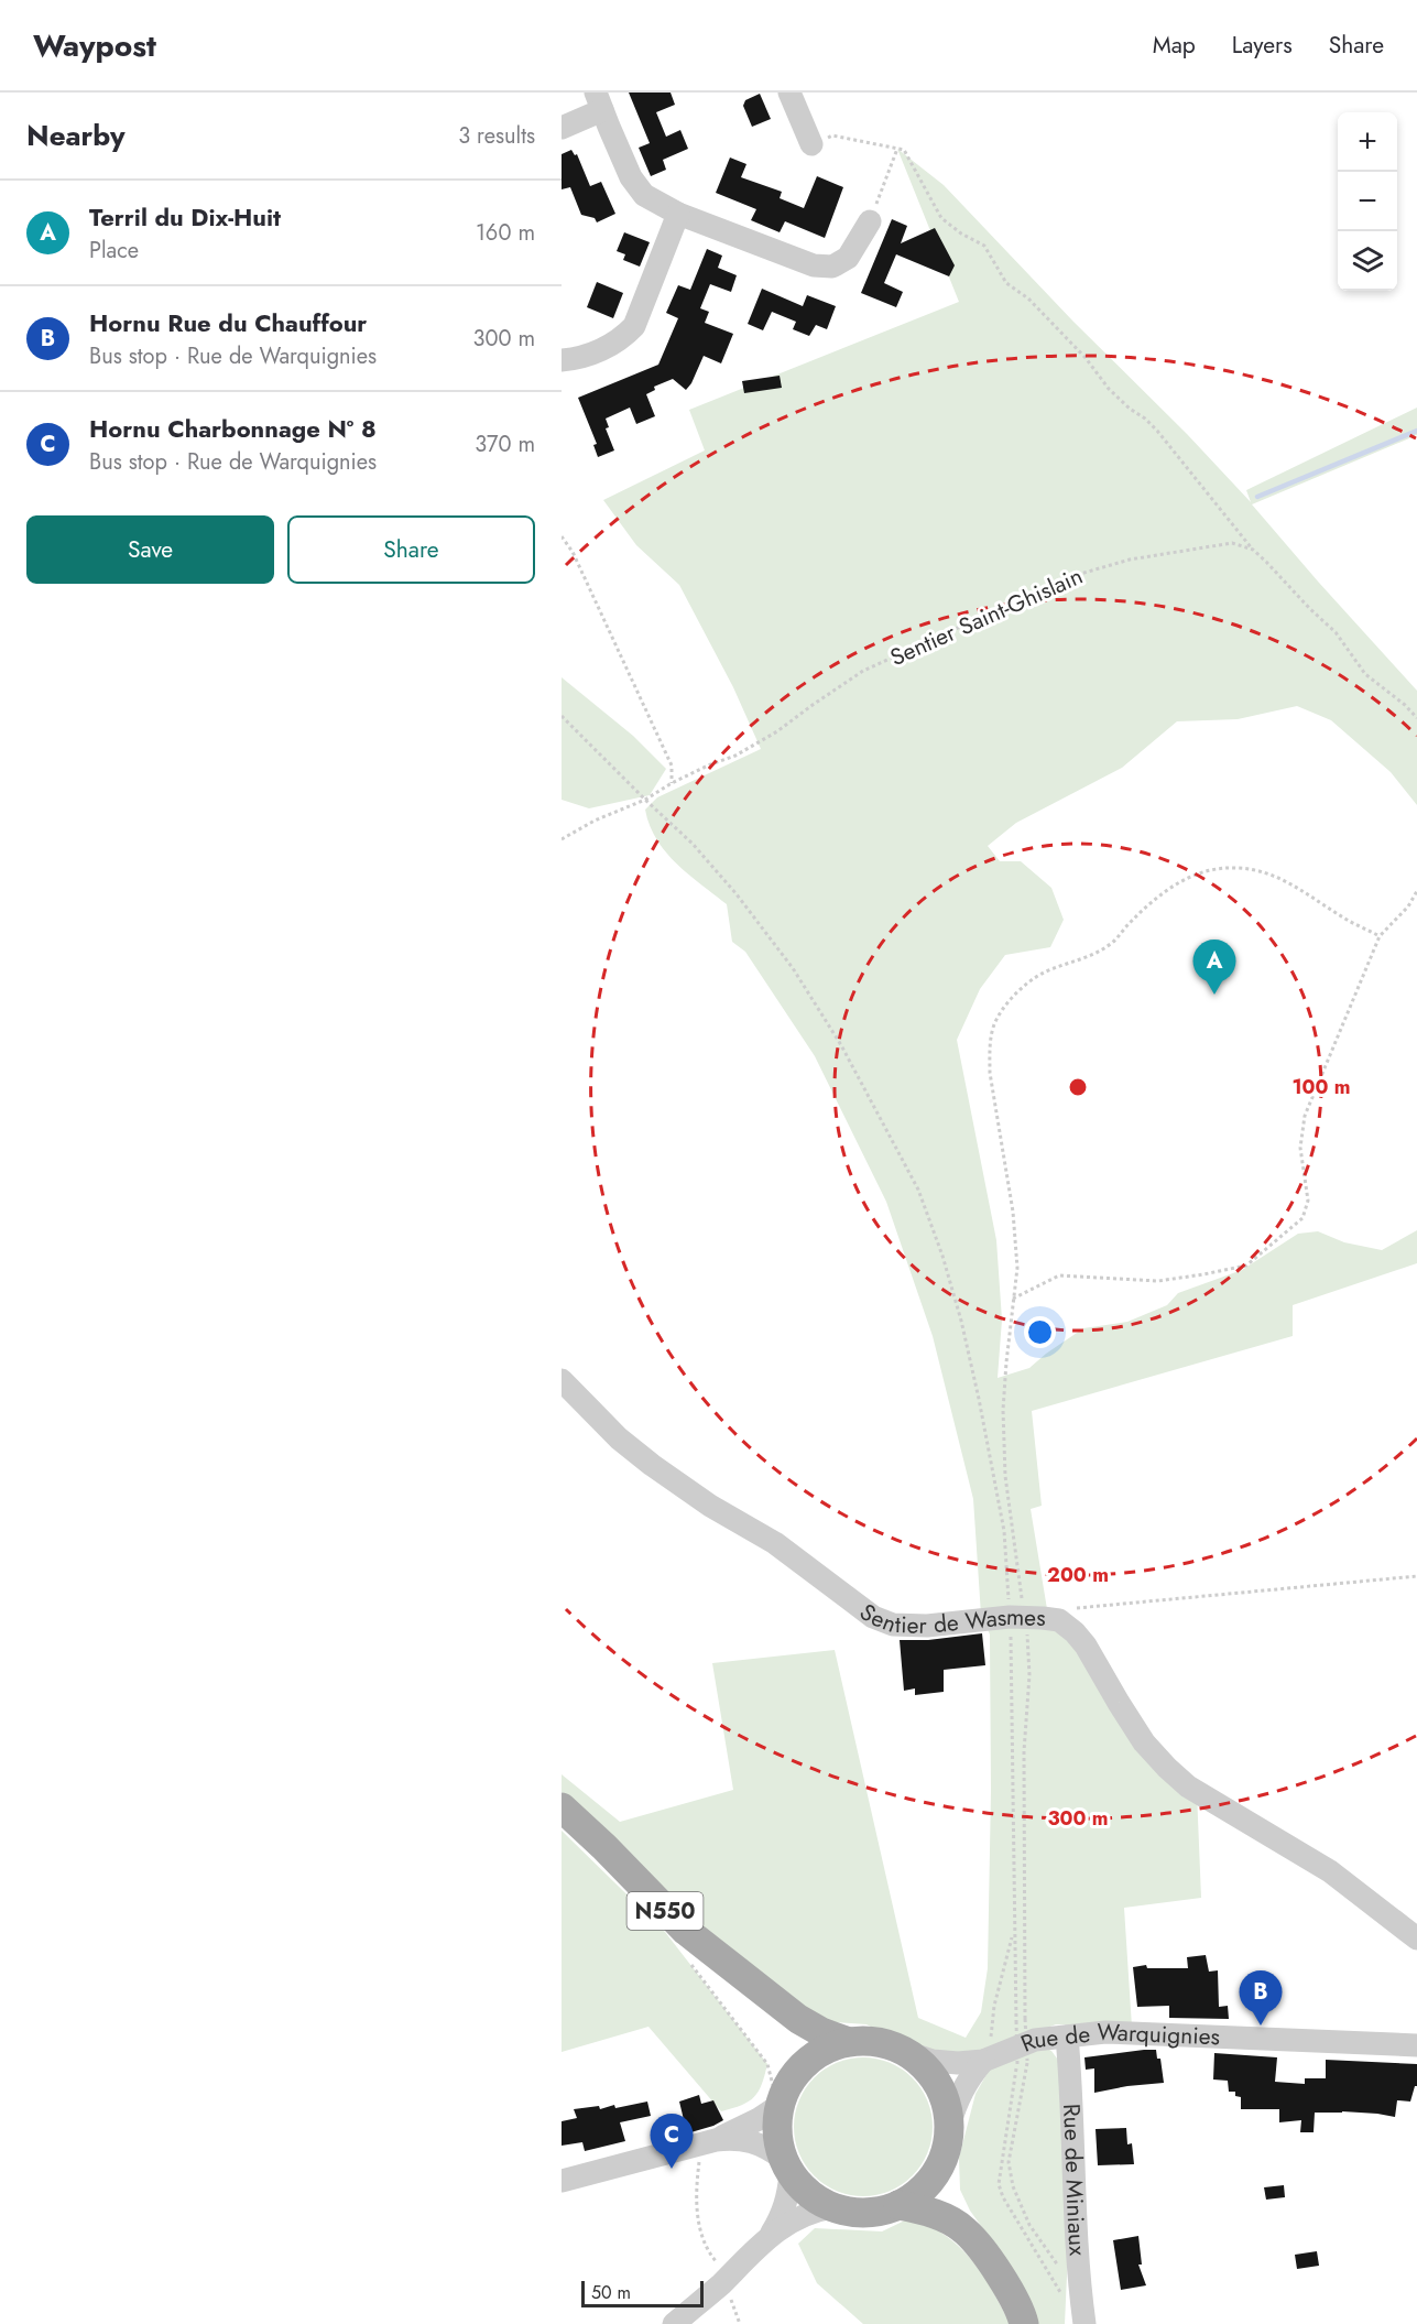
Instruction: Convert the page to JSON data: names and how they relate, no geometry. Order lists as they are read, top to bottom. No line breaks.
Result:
{"streets":{"main road":["N550"],"street":["Sentier de Wasmes","Rue de Warquignies","Rue de Miniaux"],"path":["Sentier Saint-Ghislain"]},"crossings":[["N550","Rue de Warquignies"],["Rue de Warquignies","Rue de Miniaux"]],"scale_bar":"50 m","page":{"header":"Waypost","nav":["Map","Layers","Share"],"heading":["Nearby","3 results"],"map_buttons":["+","−"],"list":[{"mark":"A","name":"Terril du Dix-Huit","note":"Place","value":"160 m"},{"mark":"B","name":"Hornu Rue du Chauffour","note":"Bus stop · Rue de Warquignies","value":"300 m"},{"mark":"C","name":"Hornu Charbonnage N° 8","note":"Bus stop · Rue de Warquignies","value":"370 m"}],"buttons":["Save","Share"],"pins":["A","B","C"],"scale":"50 m"},"rings":["100 m","200 m","300 m"]}
